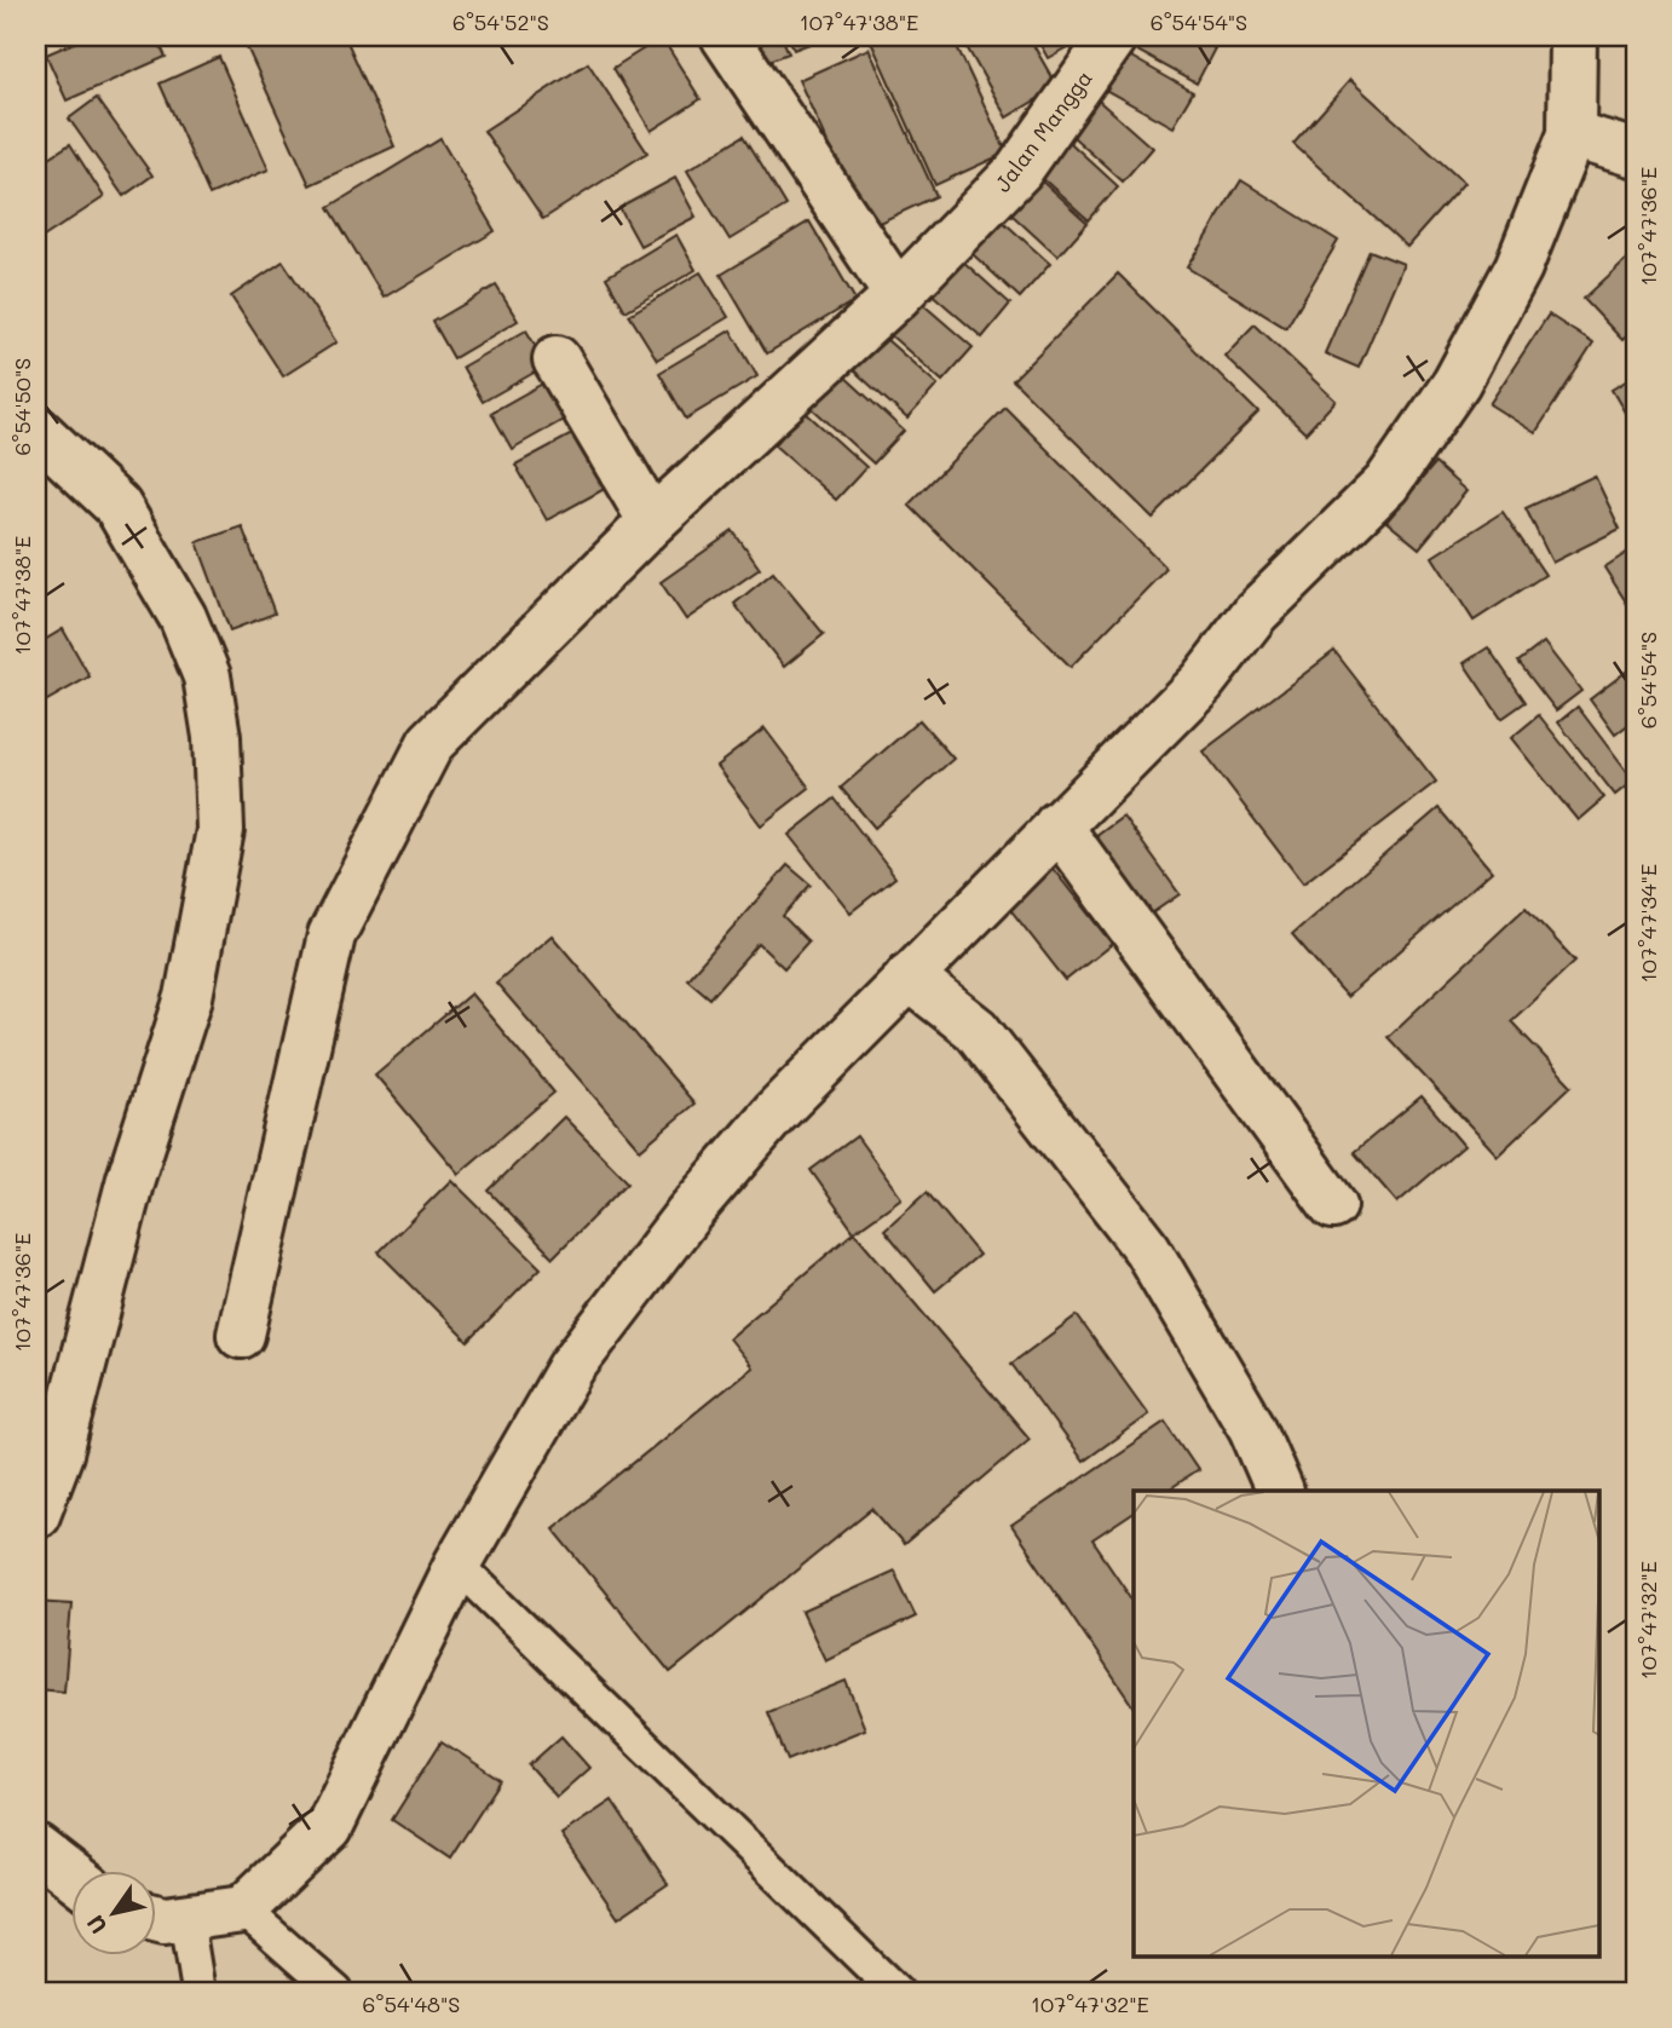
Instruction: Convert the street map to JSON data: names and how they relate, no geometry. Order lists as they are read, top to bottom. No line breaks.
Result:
{"streets":{"main road":["Jalan Mangga"]},"north":"bottom left","coordinates":["6°54'52\"S","107°47'38\"E","6°54'54\"S","107°47'36\"E","6°54'50\"S","107°47'34\"E","107°47'32\"E","6°54'48\"S"]}
